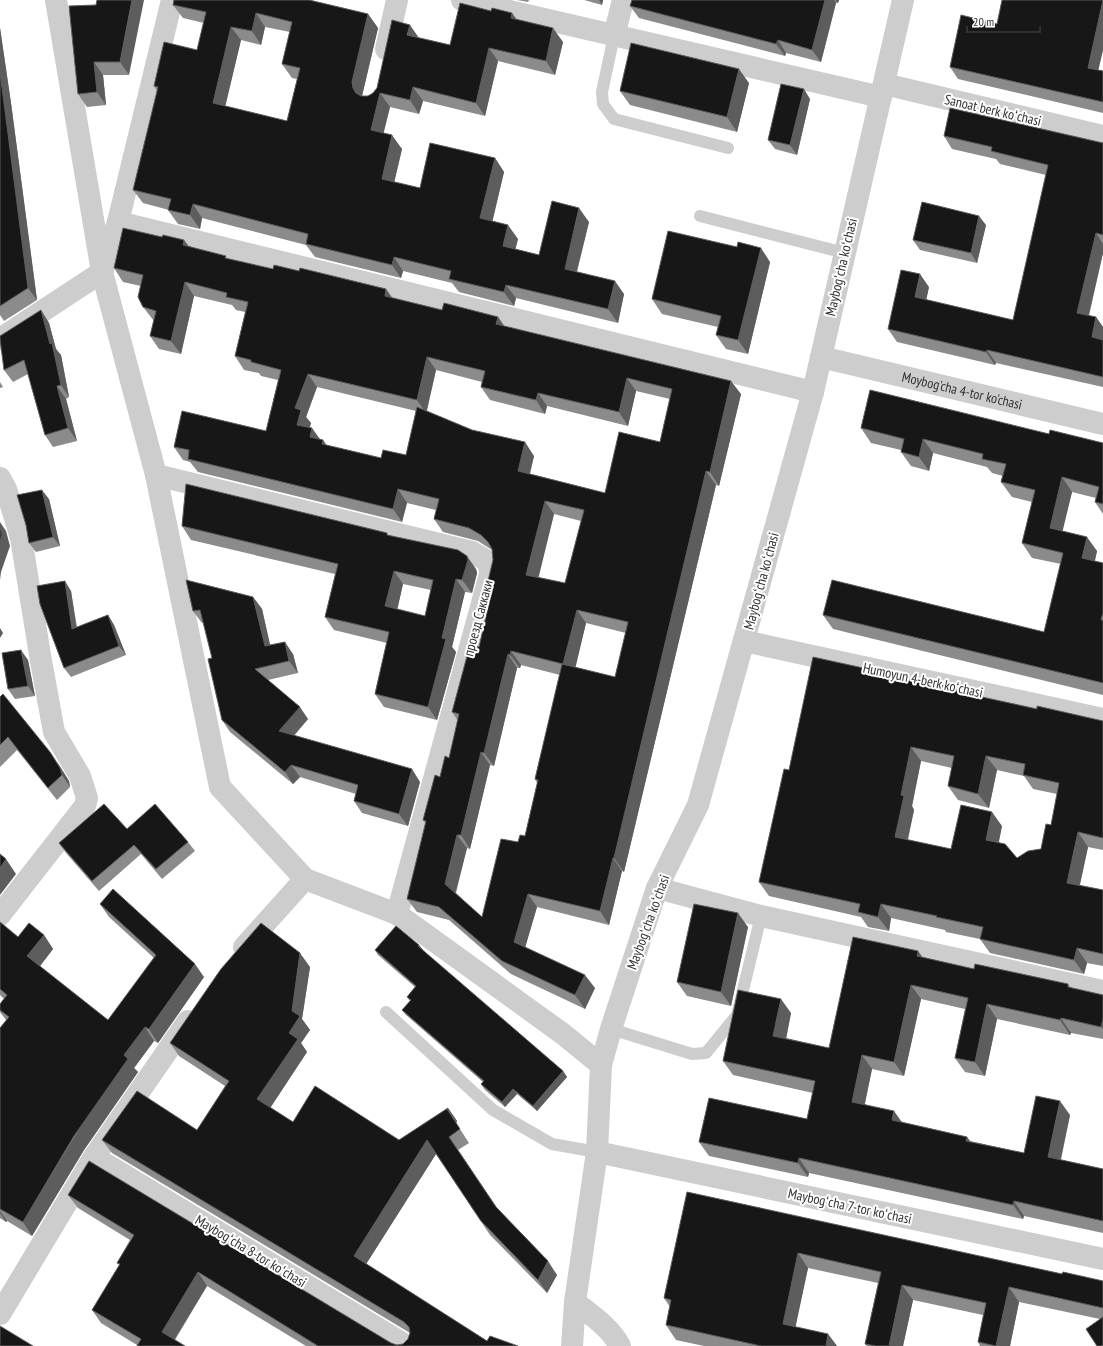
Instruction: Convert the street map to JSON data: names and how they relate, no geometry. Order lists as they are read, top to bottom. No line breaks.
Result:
{"streets":{"street":["Sanoat berk koʻchasi","Maybogʻcha koʻchasi","Moybog'cha 4-tor ko'chasi","проезд Саккаки","Humoyun 4-berk koʻchasi","Maybogʻcha 7-tor koʻchasi","Maybogʻcha 8-tor koʻchasi"]},"crossings":[["Sanoat berk koʻchasi","Maybogʻcha koʻchasi"],["Maybogʻcha koʻchasi","Moybog'cha 4-tor ko'chasi"],["Maybogʻcha koʻchasi","Humoyun 4-berk koʻchasi"],["Maybogʻcha koʻchasi","Maybogʻcha 7-tor koʻchasi"]],"scale_bar":"20 m"}
